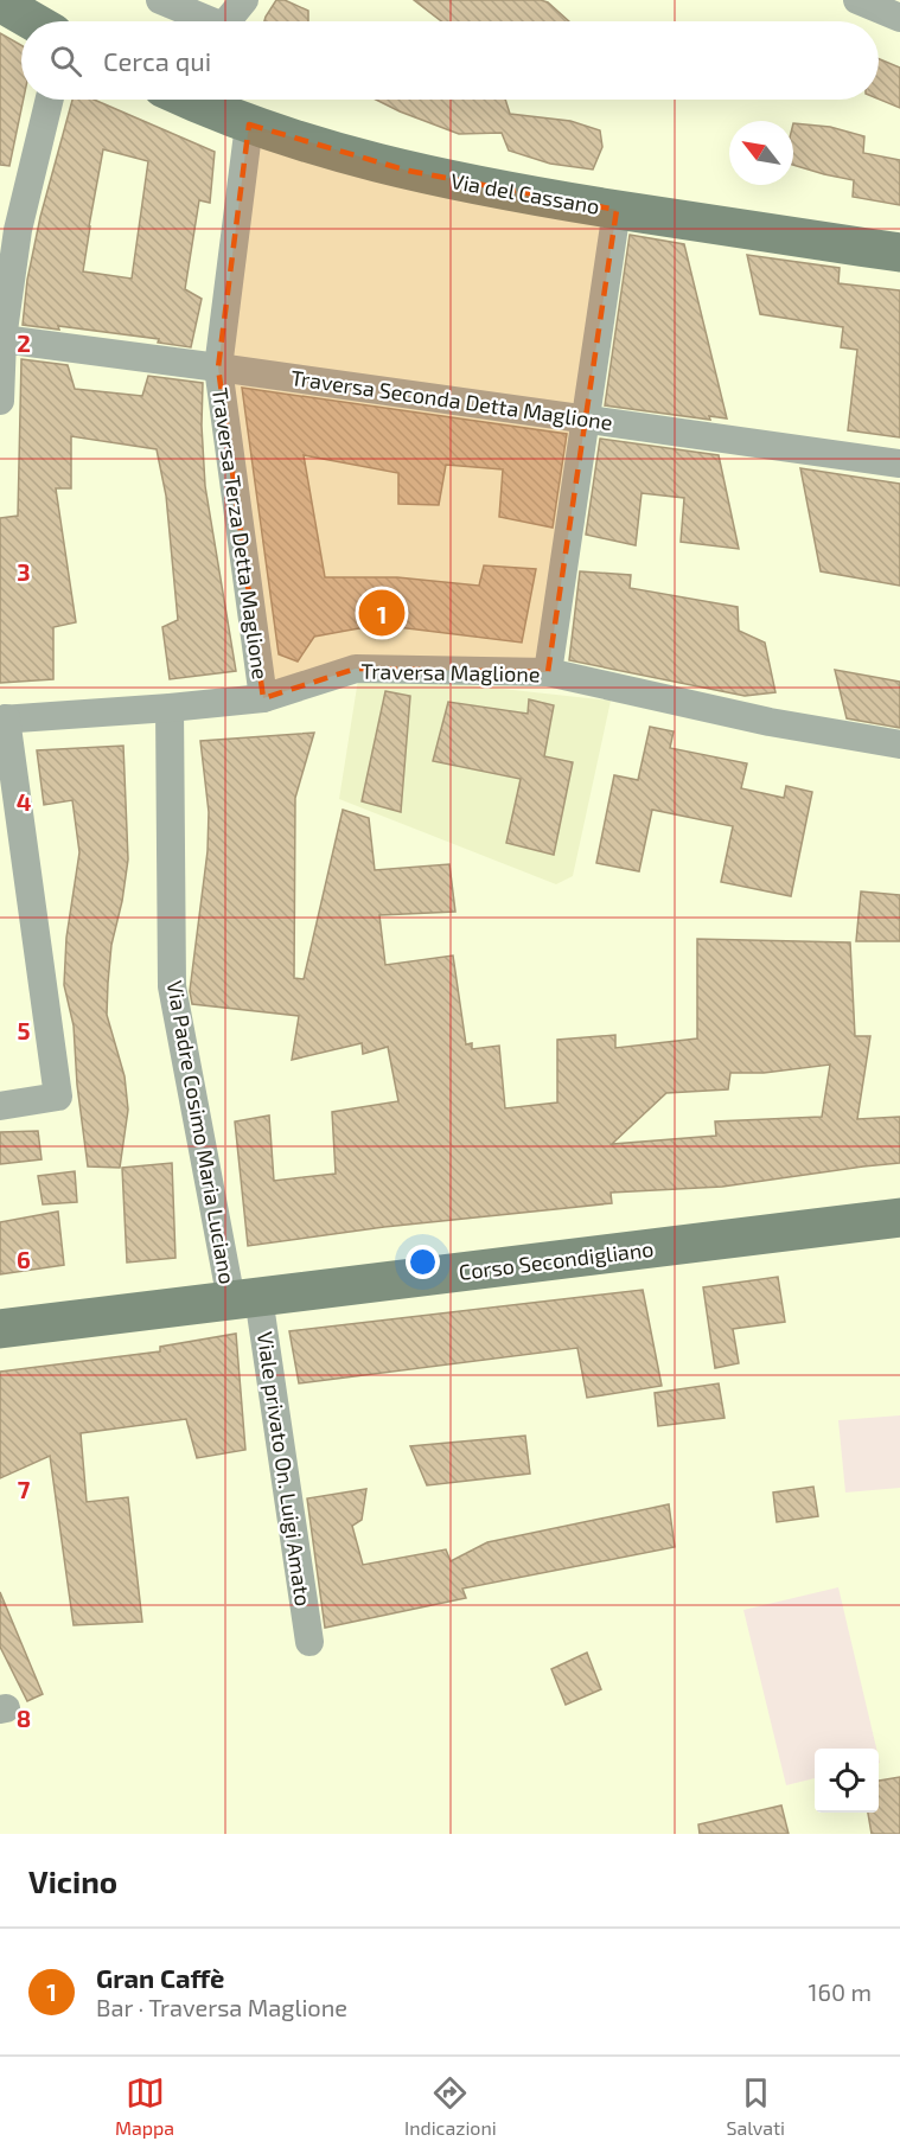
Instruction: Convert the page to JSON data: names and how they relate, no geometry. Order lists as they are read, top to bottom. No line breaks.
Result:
{"streets":{"main road":["Via del Cassano","Corso Secondigliano"],"street":["Traversa Seconda Detta Maglione","Traversa Terza Detta Maglione","Traversa Maglione","Via Padre Cosimo Maria Luciano","Viale privato On. Luigi Amato"]},"crossings":[["Via del Cassano","Traversa Terza Detta Maglione"],["Traversa Seconda Detta Maglione","Traversa Terza Detta Maglione"],["Traversa Terza Detta Maglione","Traversa Maglione"],["Traversa Maglione","Via Padre Cosimo Maria Luciano"],["Via Padre Cosimo Maria Luciano","Corso Secondigliano"],["Via Padre Cosimo Maria Luciano","Viale privato On. Luigi Amato"],["Corso Secondigliano","Viale privato On. Luigi Amato"]],"north":"top left","page":{"search":"Cerca qui","pins":"1","heading":"Vicino","list":[{"mark":"1","name":"Gran Caffè","note":"Bar · Traversa Maglione","value":"160 m"}],"nav":["Mappa","Indicazioni","Salvati"]},"grid":{"rows":["2","3","4","5","6","7","8"]}}
